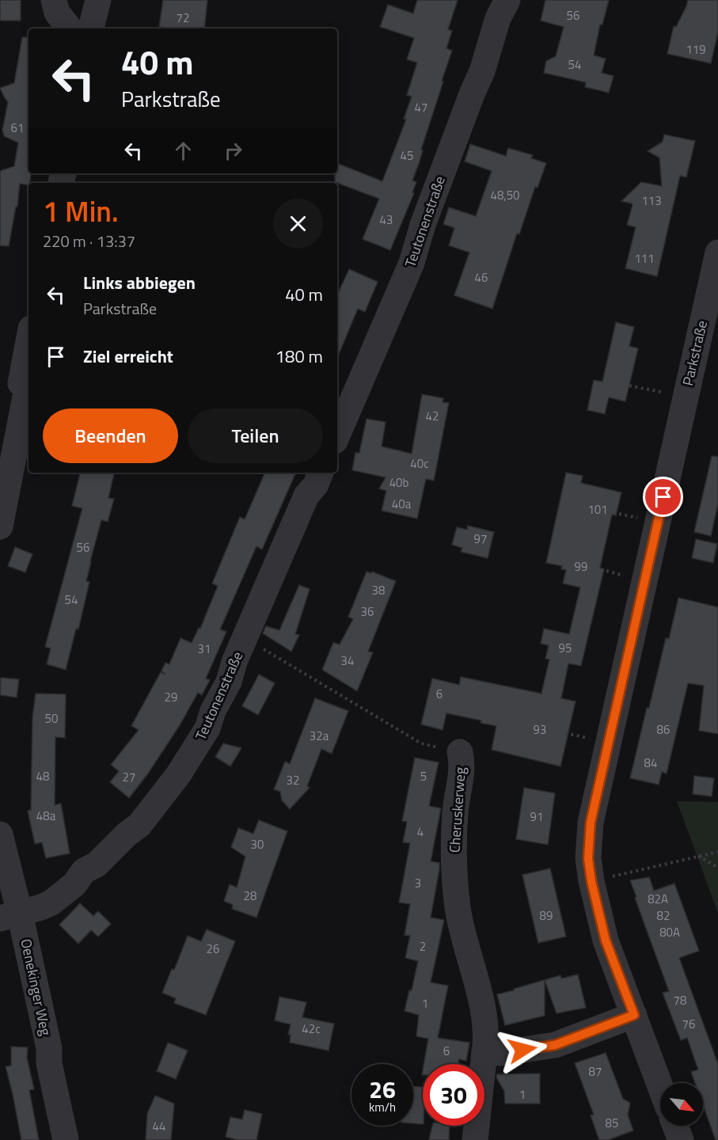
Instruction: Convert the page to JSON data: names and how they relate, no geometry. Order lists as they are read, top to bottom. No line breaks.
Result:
{"streets":{"street":["Teutonenstraße","Parkstraße","Cheruskerweg","Oenekinger Weg"]},"crossings":[["Teutonenstraße","Cheruskerweg"],["Teutonenstraße","Oenekinger Weg"]],"house_numbers":["56","72","119","54","47","61","45","48,50","113","43","111","46","42","40c","40b","40a","101","97","56","99","38","54","36","95","31","34","6","29","50","93","86","32a","84","48","5","27","32","48a","91","4","30","3","28","82A","89","82","80A","2","26","78","1","76","42c","6","87","1","85","44"],"north":"bottom right","page":{"turn":["40 m","Parkstraße"],"heading":["1 Min.","220 m · 13:37"],"list":[{"name":"Links abbiegen","note":"Parkstraße","value":"40 m"},{"name":"Ziel erreicht","value":"180 m"}],"buttons":["Beenden","Teilen"],"speed":"26 km/h","limit":"30"}}
